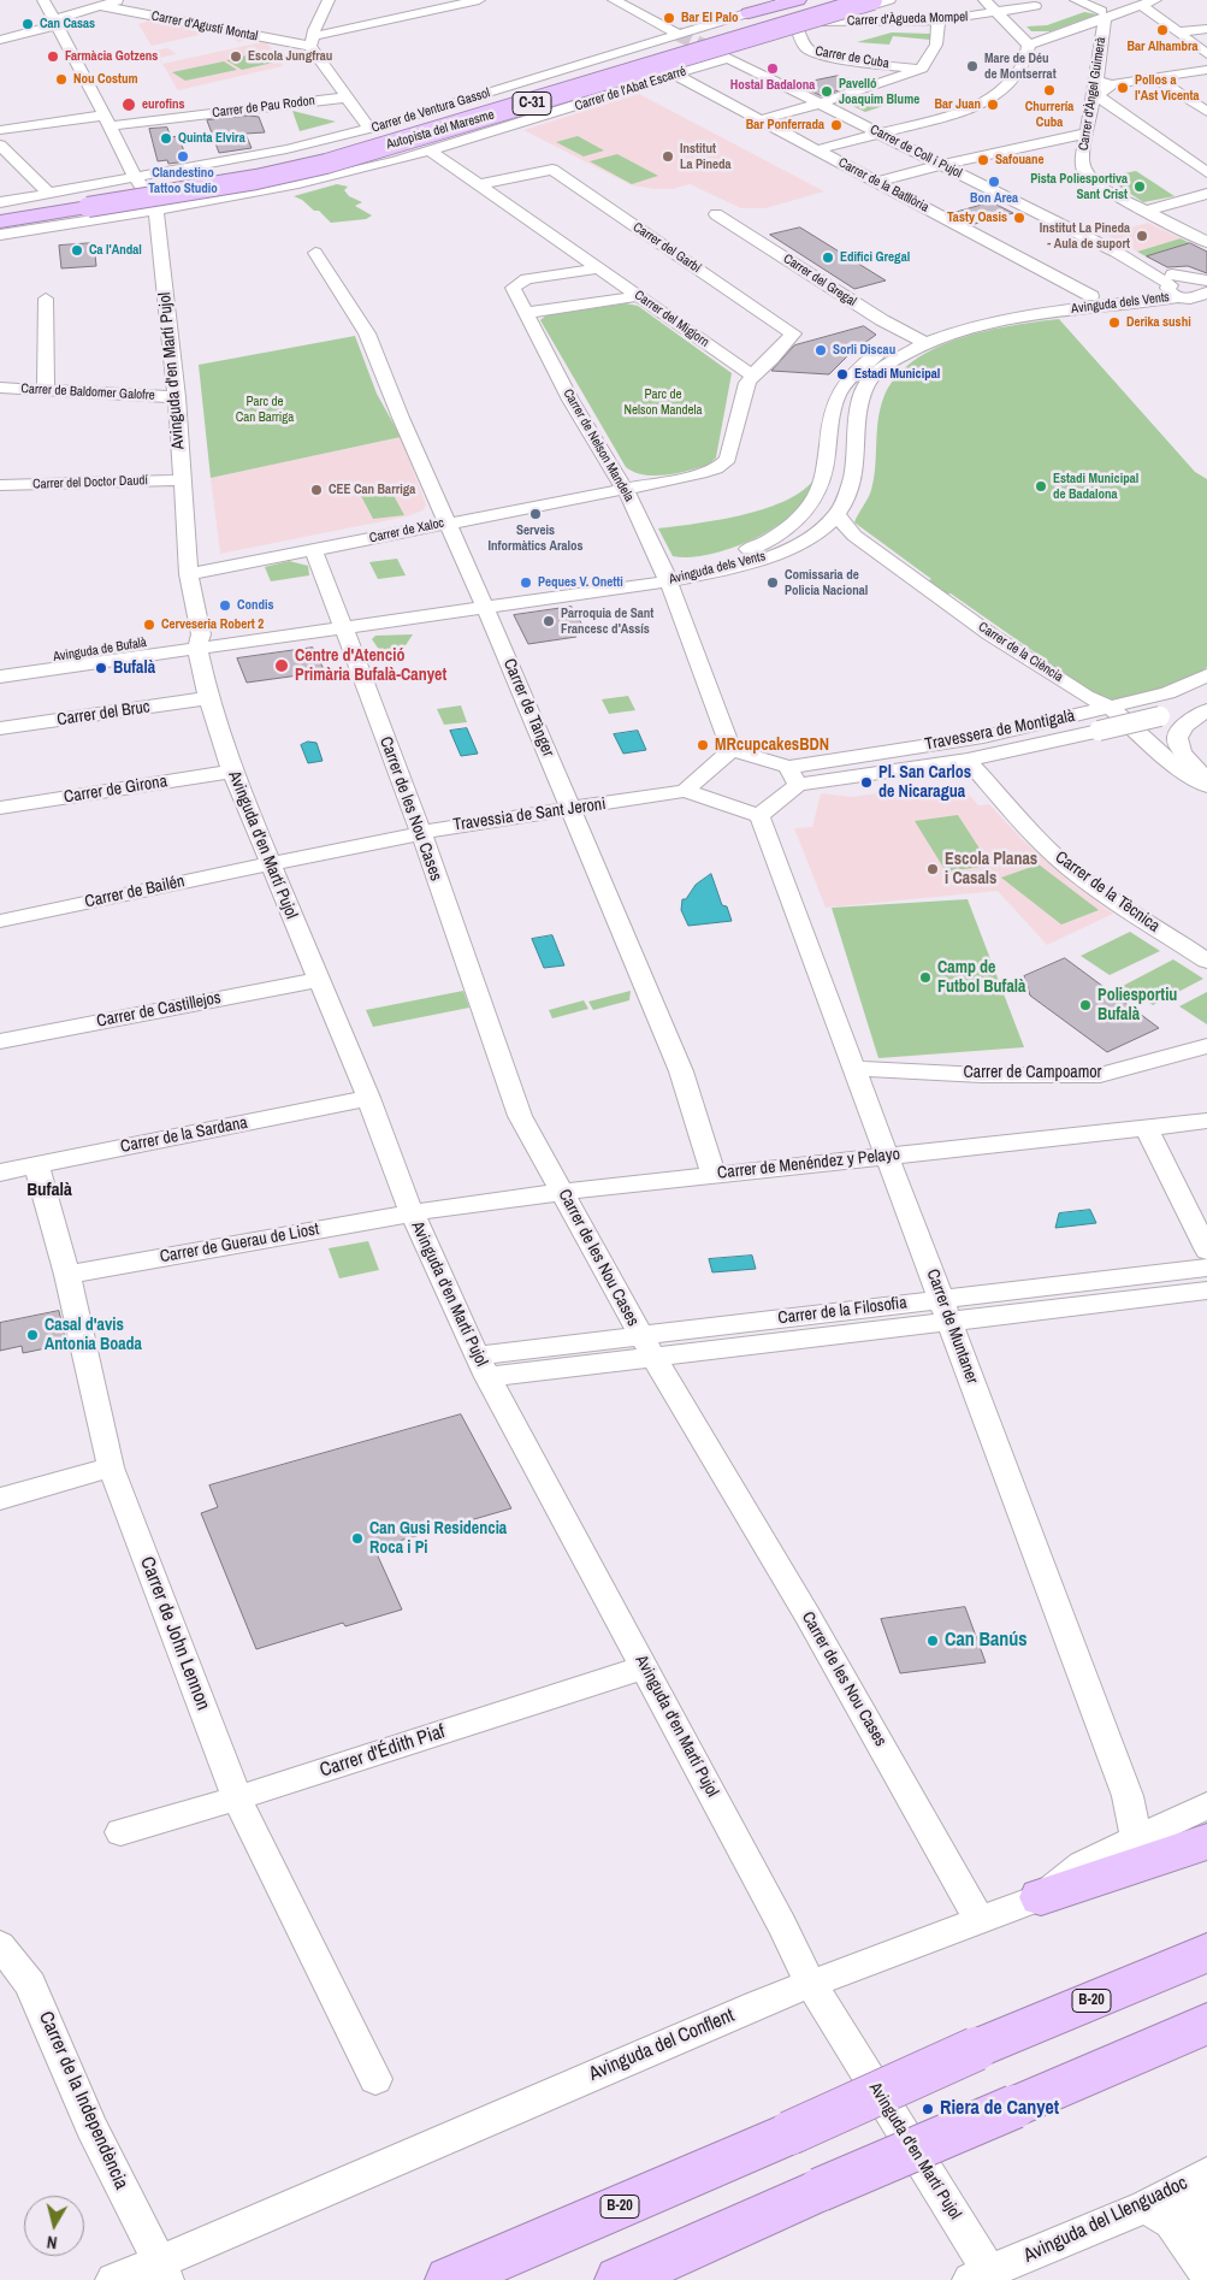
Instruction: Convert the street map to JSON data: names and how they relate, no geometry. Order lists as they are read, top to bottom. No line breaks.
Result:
{"streets":{"highway":["C-31","Autopista del Maresme","B-20"],"street":["Carrer d'Àgueda Mompel","Carrer d'Agustí Montal","Carrer de Cuba","Carrer de l'Abat Escarré","Carrer d'Àngel Guimerà","Carrer de Pau Rodon","Carrer de Ventura Gassol","Carrer de Coll i Pujol","Carrer de la Batllòria","Carrer del Garbí","Carrer del Gregal","Avinguda dels Vents","Carrer del Migjorn","Avinguda d'en Martí Pujol","Carrer de Baldomer Galofre","Carrer de Nelson Mandela","Carrer del Doctor Daudí","Carrer de Xaloc","Avinguda de Bufalà","Carrer de la Ciència","Carrer de Tànger","Carrer del Bruc","Travessera de Montigalà","Carrer de Girona","Carrer de les Nou Cases","Travessia de Sant Jeroni","Carrer de Bailén","Carrer de la Tècnica","Carrer de Castillejos","Carrer de Campoamor","Carrer de la Sardana","Carrer de Menéndez y Pelayo","Carrer de Guerau de Liost","Carrer de la Filosofia","Carrer de Muntaner","Carrer de John Lennon","Carrer d'Édith Piaf","Avinguda del Conflent","Carrer de la Independència","Avinguda del Llenguadoc"]},"crossings":[["Carrer d'Àgueda Mompel","Carrer de l'Abat Escarré"],["Carrer de Cuba","Carrer de l'Abat Escarré"],["Carrer de l'Abat Escarré","Carrer de Coll i Pujol"],["Carrer de l'Abat Escarré","Carrer de la Batllòria"],["Carrer de l'Abat Escarré","Carrer del Migjorn"],["Carrer de l'Abat Escarré","Avinguda d'en Martí Pujol"],["Carrer de Pau Rodon","Avinguda d'en Martí Pujol"],["Carrer de Ventura Gassol","Avinguda d'en Martí Pujol"],["Carrer de Coll i Pujol","Avinguda dels Vents"],["Carrer de la Batllòria","Avinguda dels Vents"],["Carrer del Garbí","Carrer del Migjorn"],["Carrer del Gregal","Avinguda dels Vents"],["Avinguda dels Vents","Avinguda d'en Martí Pujol"],["Avinguda dels Vents","Carrer de Nelson Mandela"],["Avinguda dels Vents","Avinguda de Bufalà"],["Avinguda dels Vents","Carrer de la Ciència"],["Avinguda dels Vents","Carrer de Tànger"],["Avinguda dels Vents","Carrer de les Nou Cases"],["Carrer del Migjorn","Carrer de Nelson Mandela"],["Avinguda d'en Martí Pujol","Carrer de Baldomer Galofre"],["Avinguda d'en Martí Pujol","Carrer del Doctor Daudí"],["Avinguda d'en Martí Pujol","Carrer de Xaloc"],["Avinguda d'en Martí Pujol","Avinguda de Bufalà"],["Avinguda d'en Martí Pujol","Carrer del Bruc"],["Avinguda d'en Martí Pujol","Carrer de Girona"],["Avinguda d'en Martí Pujol","Travessia de Sant Jeroni"],["Avinguda d'en Martí Pujol","Carrer de Bailén"],["Avinguda d'en Martí Pujol","Carrer de Castillejos"],["Avinguda d'en Martí Pujol","Carrer de la Sardana"],["Avinguda d'en Martí Pujol","Carrer de Menéndez y Pelayo"],["Avinguda d'en Martí Pujol","Carrer de Guerau de Liost"],["Avinguda d'en Martí Pujol","Carrer de la Filosofia"],["Avinguda d'en Martí Pujol","Carrer d'Édith Piaf"],["Avinguda d'en Martí Pujol","Avinguda del Conflent"],["Avinguda d'en Martí Pujol","Avinguda del Llenguadoc"],["Carrer de Nelson Mandela","Carrer de Xaloc"],["Carrer de Xaloc","Carrer de Tànger"],["Carrer de Xaloc","Carrer de les Nou Cases"],["Carrer de la Ciència","Travessera de Montigalà"],["Carrer de Tànger","Travessia de Sant Jeroni"],["Carrer de Tànger","Carrer de Menéndez y Pelayo"],["Travessera de Montigalà","Carrer de la Tècnica"],["Carrer de les Nou Cases","Travessia de Sant Jeroni"],["Carrer de les Nou Cases","Carrer de Menéndez y Pelayo"],["Carrer de les Nou Cases","Carrer de la Filosofia"],["Carrer de les Nou Cases","Avinguda del Conflent"],["Travessia de Sant Jeroni","Carrer de Bailén"],["Carrer de Campoamor","Carrer de Muntaner"],["Carrer de la Sardana","Carrer de John Lennon"],["Carrer de Menéndez y Pelayo","Carrer de Guerau de Liost"],["Carrer de Menéndez y Pelayo","Carrer de Muntaner"],["Carrer de Guerau de Liost","Carrer de John Lennon"],["Carrer de la Filosofia","Carrer de Muntaner"],["Carrer de Muntaner","Avinguda del Conflent"],["Carrer de John Lennon","Carrer d'Édith Piaf"],["Avinguda del Conflent","Carrer de la Independència"]],"districts":["Bufalà"],"parks":["Parc de Nelson Mandela","Parc de Can Barriga"],"places":["Bar El Palo","Can Casas","Bar Alhambra","Farmàcia Gotzens","Escola Jungfrau","Mare de Déu de Montserrat","Hostal Badalona","Nou Costum","Pollos a l'Ast Vicenta","Churrería Cuba","Pavelló Joaquim Blume","eurofins","Bar Juan","Bar Ponferrada","Quinta Elvira","Clandestino Tattoo Studio","Institut La Pineda","Safouane","Bon Area","Pista Poliesportiva Sant Crist","Tasty Oasis","Institut La Pineda - Aula de suport","Ca l'Andal","Edifici Gregal","Derika sushi","Sorli Discau","Estadi Municipal","Estadi Municipal de Badalona","CEE Can Barriga","Serveis Informàtics Aralos","Peques V. Onetti","Comissaria de Policia Nacional","Condis","Parroquia de Sant Francesc d'Assís","Cerveseria Robert 2","Centre d'Atenció Primària Bufalà-Canyet","Bufalà","MRcupcakesBDN","Pl. San Carlos de Nicaragua","Escola Planas i Casals","Camp de Futbol Bufalà","Poliesportiu Bufalà","Casal d'avis Antonia Boada","Can Gusi Residencia Roca i Pi","Can Banús","Riera de Canyet"],"north":"bottom"}
